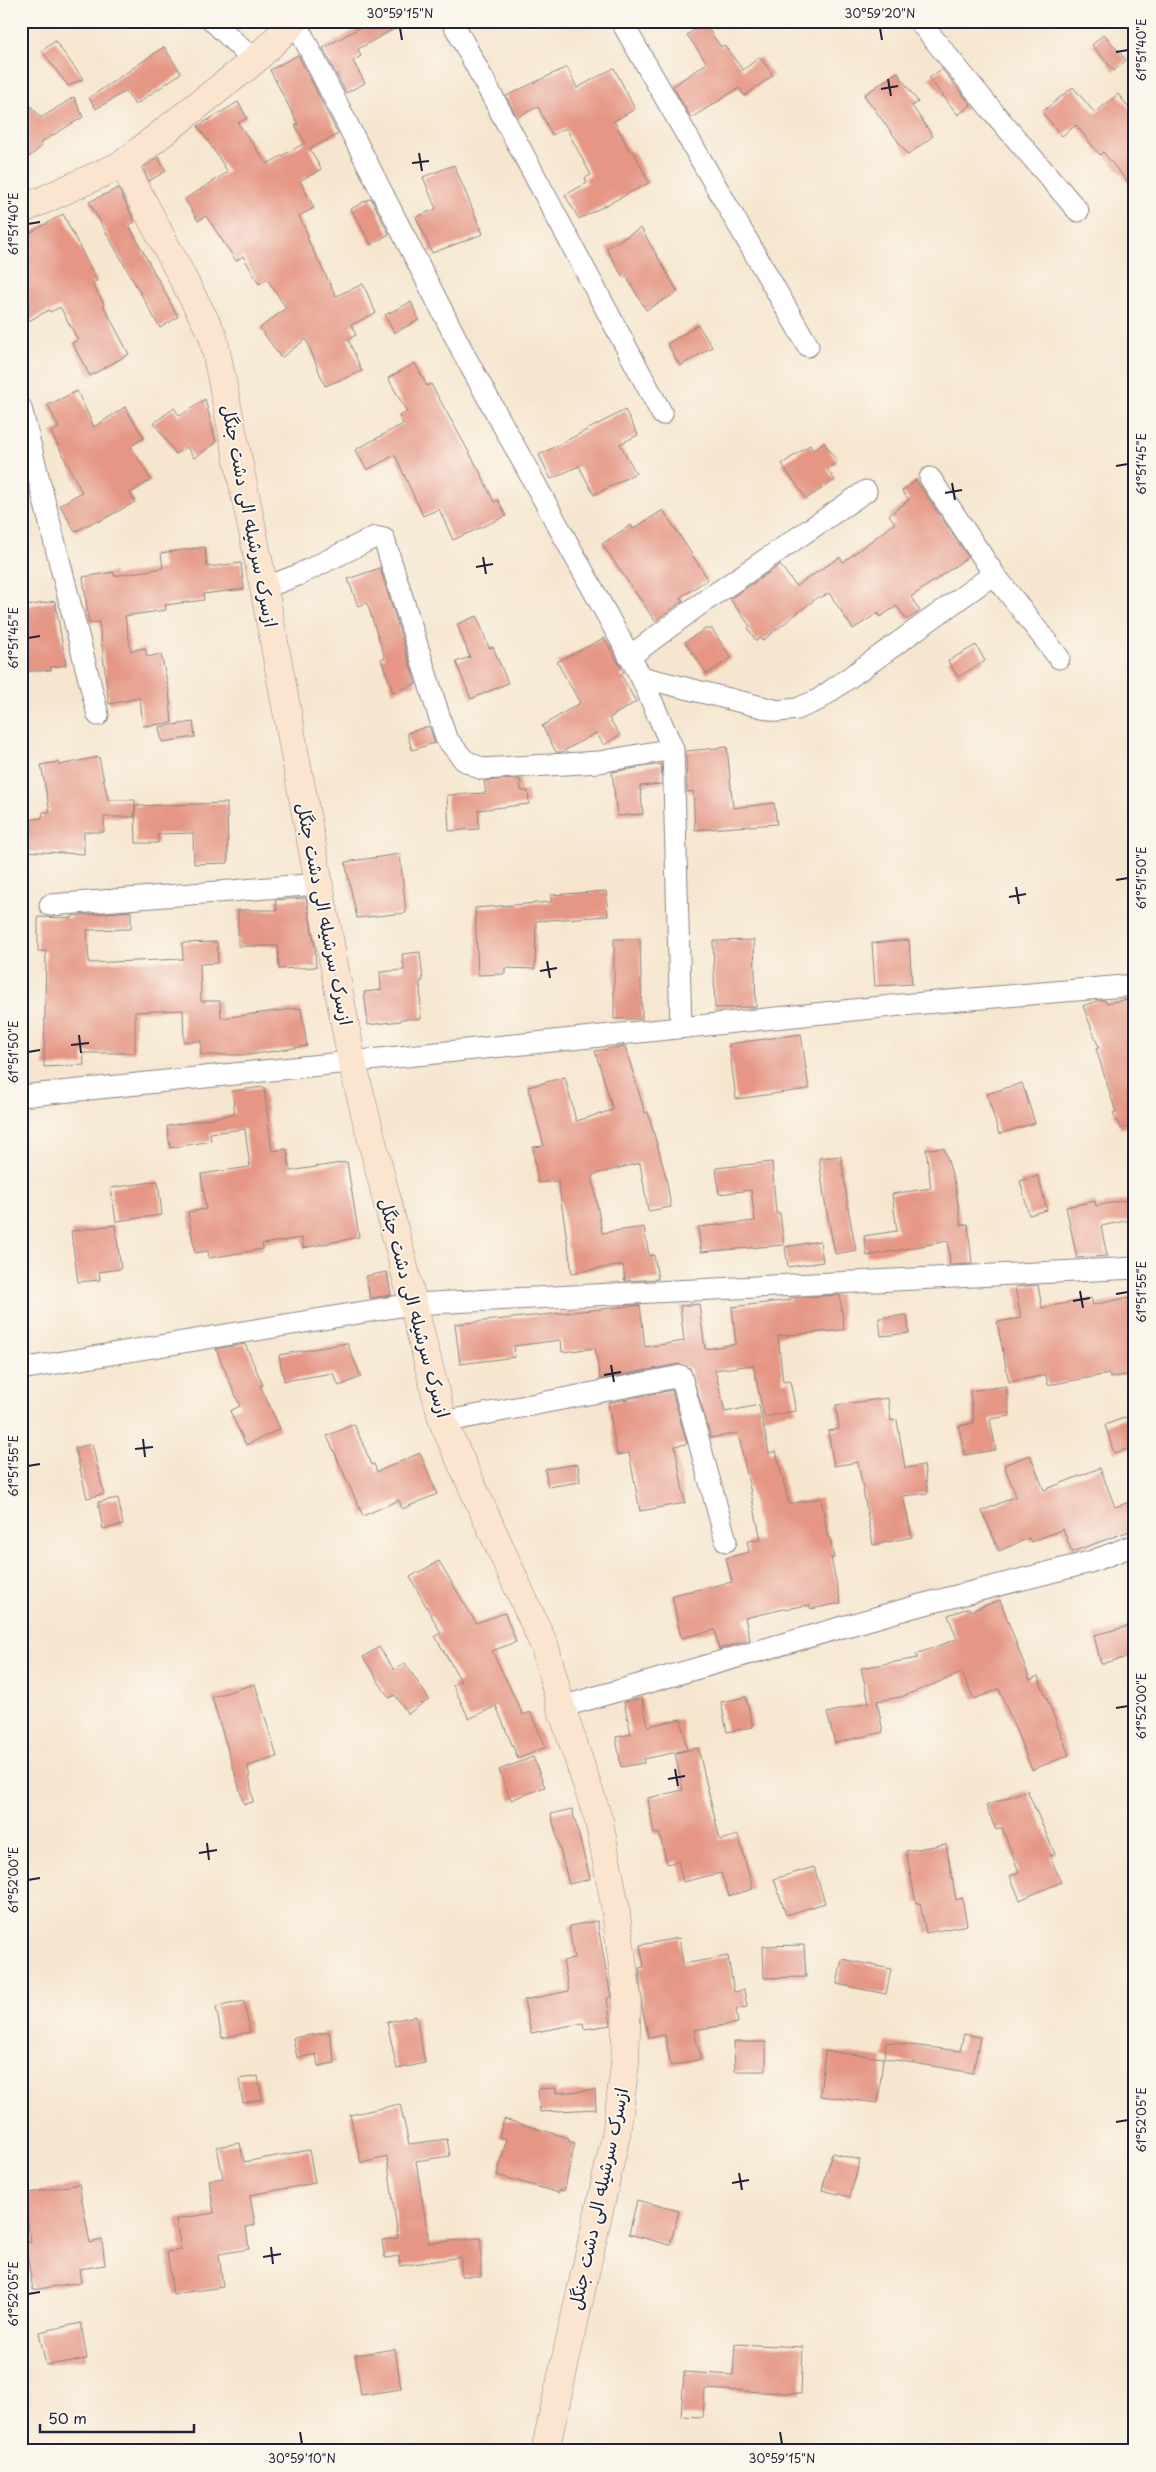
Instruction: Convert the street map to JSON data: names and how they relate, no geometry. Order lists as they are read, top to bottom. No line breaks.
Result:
{"streets":{"street":["ازسرک سرشیله الی دشت جنگل"]},"scale_bar":"50 m","coordinates":["30°59'15\"N","30°59'20\"N","61°51'40\"E","61°51'45\"E","61°51'50\"E","61°51'55\"E","61°52'00\"E","61°52'05\"E","30°59'10\"N"]}
